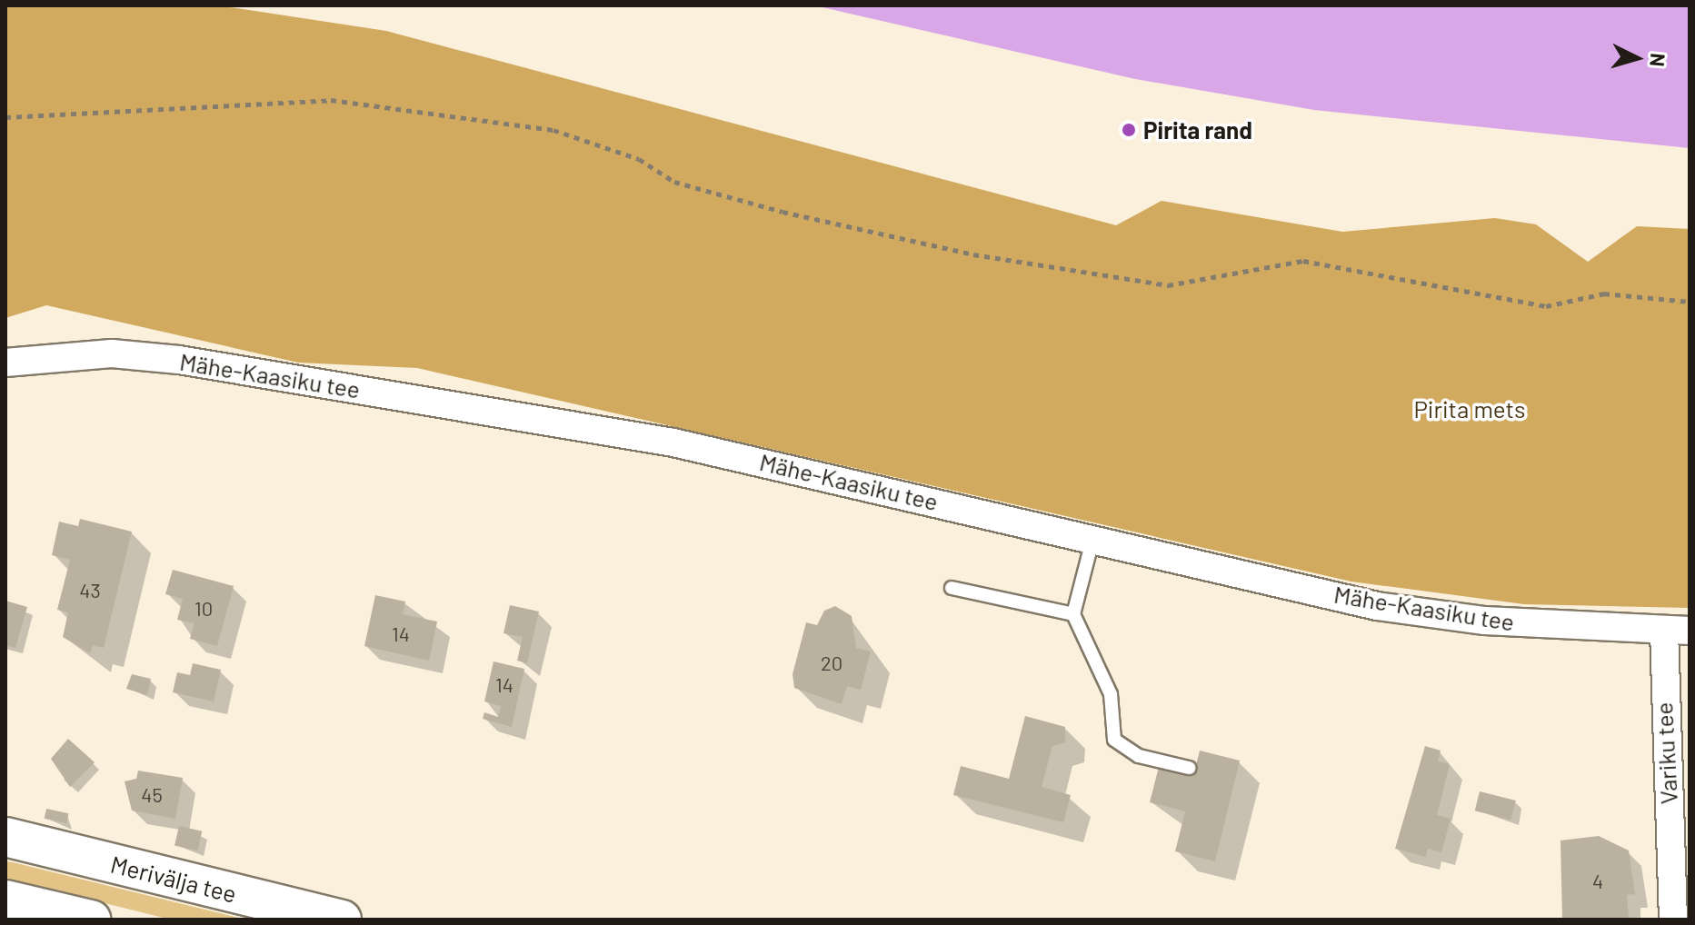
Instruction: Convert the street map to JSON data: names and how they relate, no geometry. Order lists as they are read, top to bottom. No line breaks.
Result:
{"streets":{"main road":["Merivälja tee"],"street":["Mähe-Kaasiku tee","Variku tee"]},"crossings":[["Mähe-Kaasiku tee","Variku tee"]],"parks":["Pirita mets"],"places":["Pirita rand"],"house_numbers":["43","10","14","20","14","45","4"],"north":"right"}
